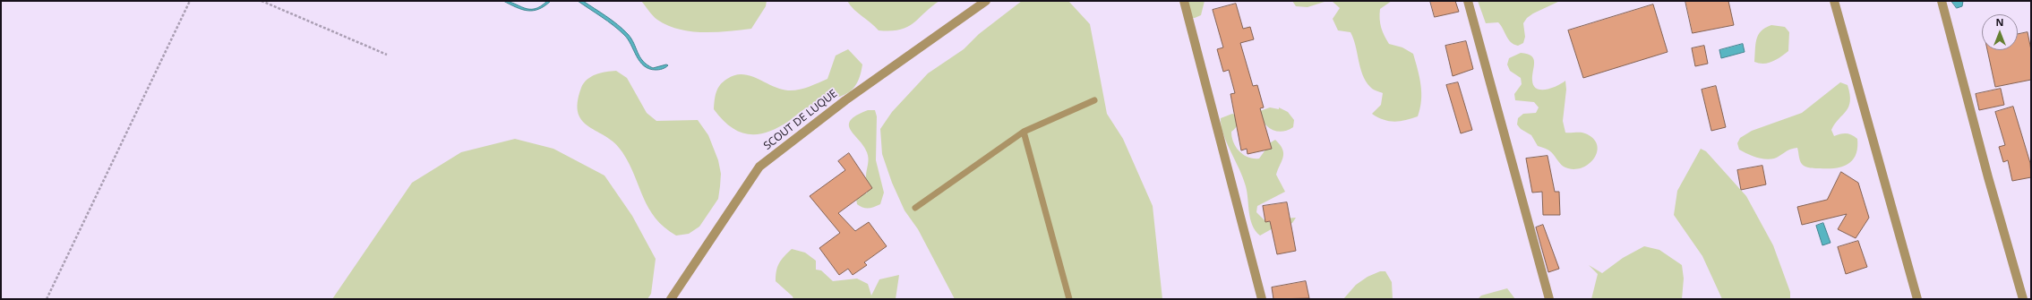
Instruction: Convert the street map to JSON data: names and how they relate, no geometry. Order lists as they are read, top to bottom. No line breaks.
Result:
{"streets":{"street":["SCOUT DE LUQUE"]},"north":"top"}
